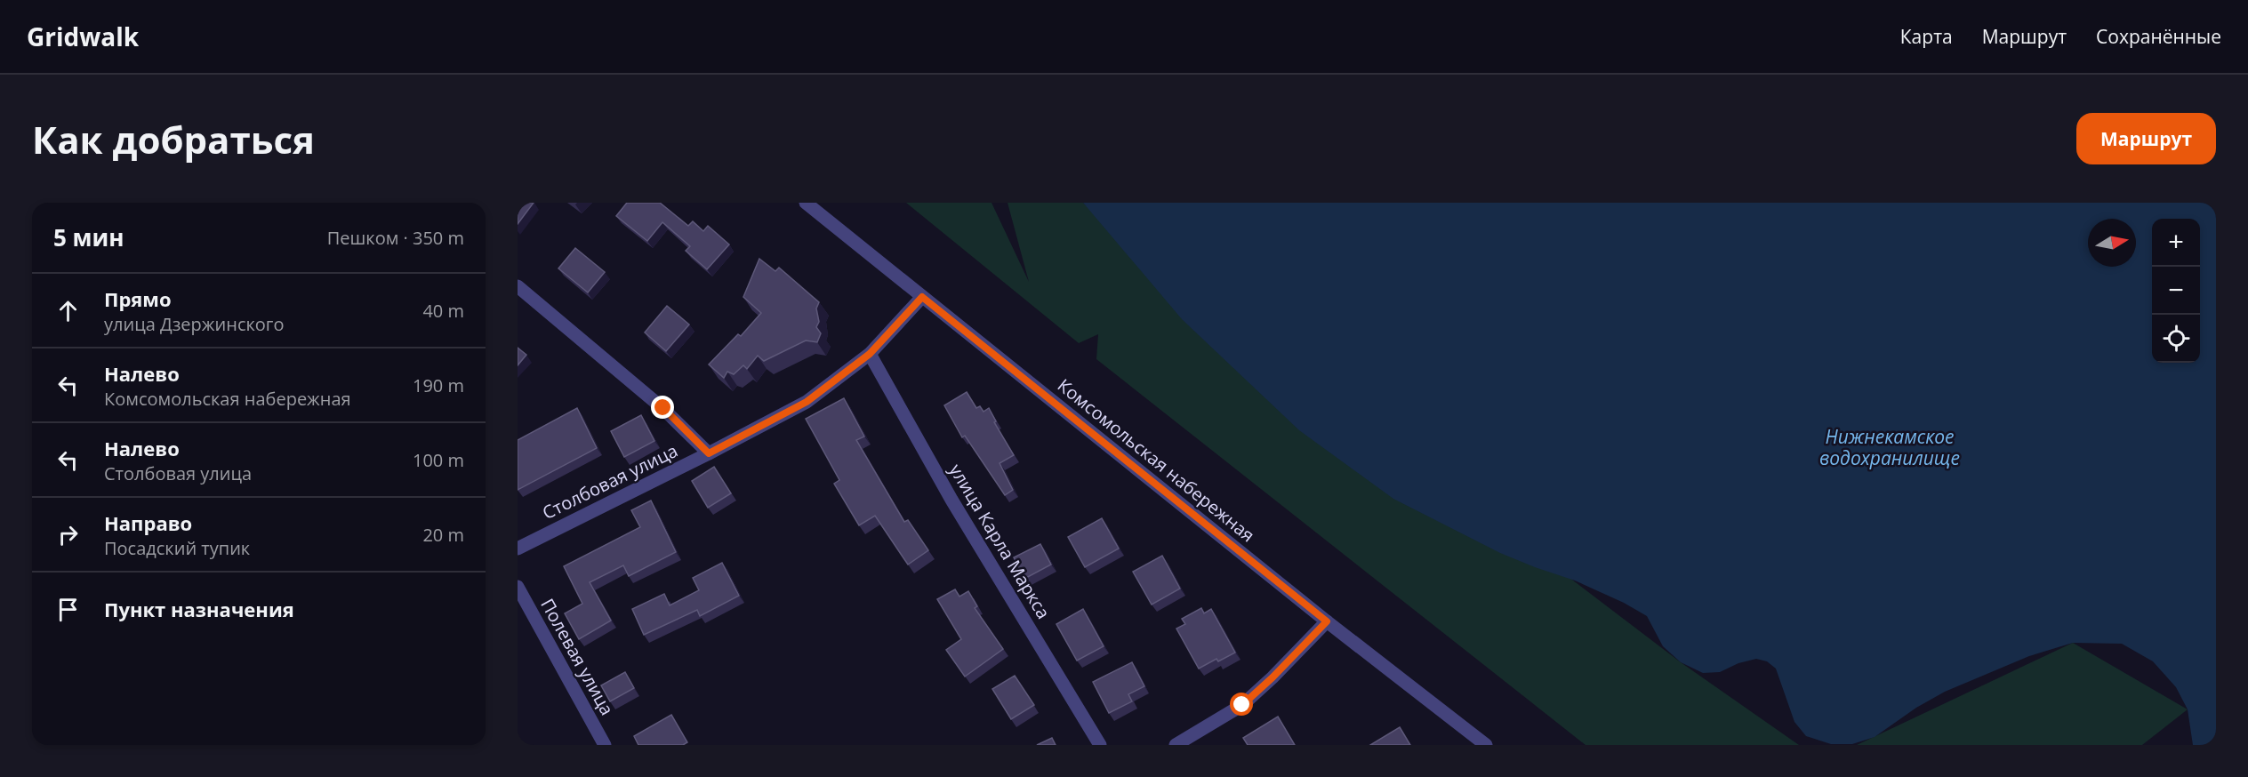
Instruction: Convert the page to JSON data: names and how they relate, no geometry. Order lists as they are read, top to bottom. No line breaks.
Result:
{"streets":{"street":["Комсомольская набережная","Столбовая улица","улица Карла Маркса","Полевая улица"]},"crossings":[["Комсомольская набережная","Столбовая улица"],["Столбовая улица","улица Карла Маркса"]],"water":["Нижнекамское водохранилище"],"north":"right","page":{"header":"Gridwalk","nav":["Карта","Маршрут","Сохранённые"],"buttons":"Маршрут","title":"Как добраться","heading":["5 мин","Пешком · 350 m"],"map_buttons":["+","−"],"list":[["Прямо","улица Дзержинского","40 m"],["Налево","Комсомольская набережная","190 m"],["Налево","Столбовая улица","100 m"],["Направо","Посадский тупик","20 m"],"Пункт назначения"]}}
